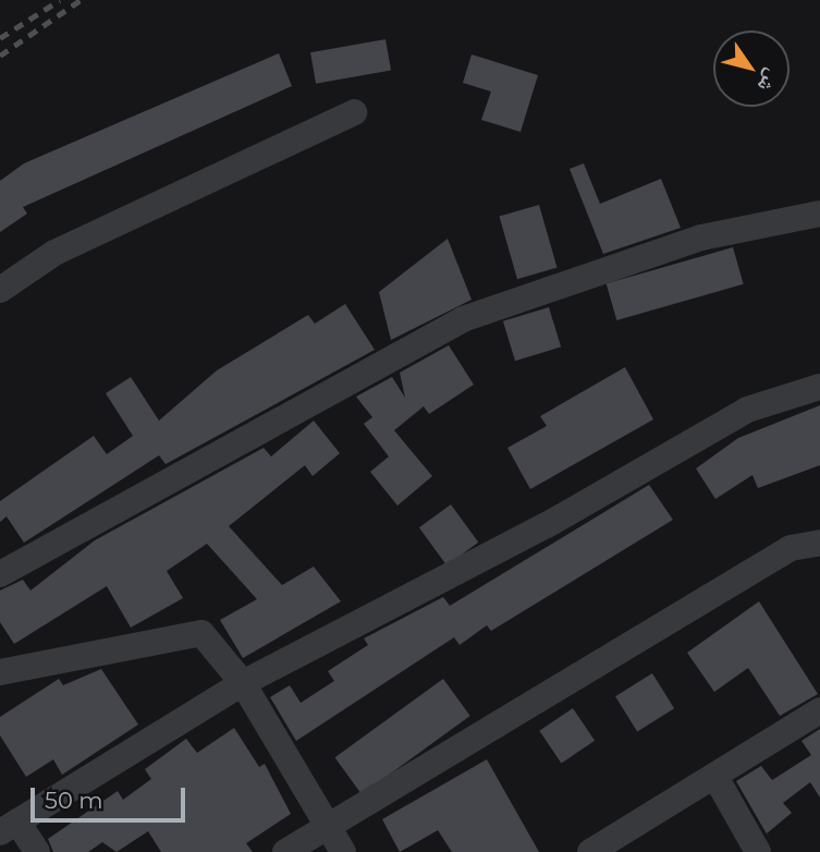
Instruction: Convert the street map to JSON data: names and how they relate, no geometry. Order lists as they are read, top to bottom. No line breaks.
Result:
{"scale_bar":"50 m","north":"bottom right"}
